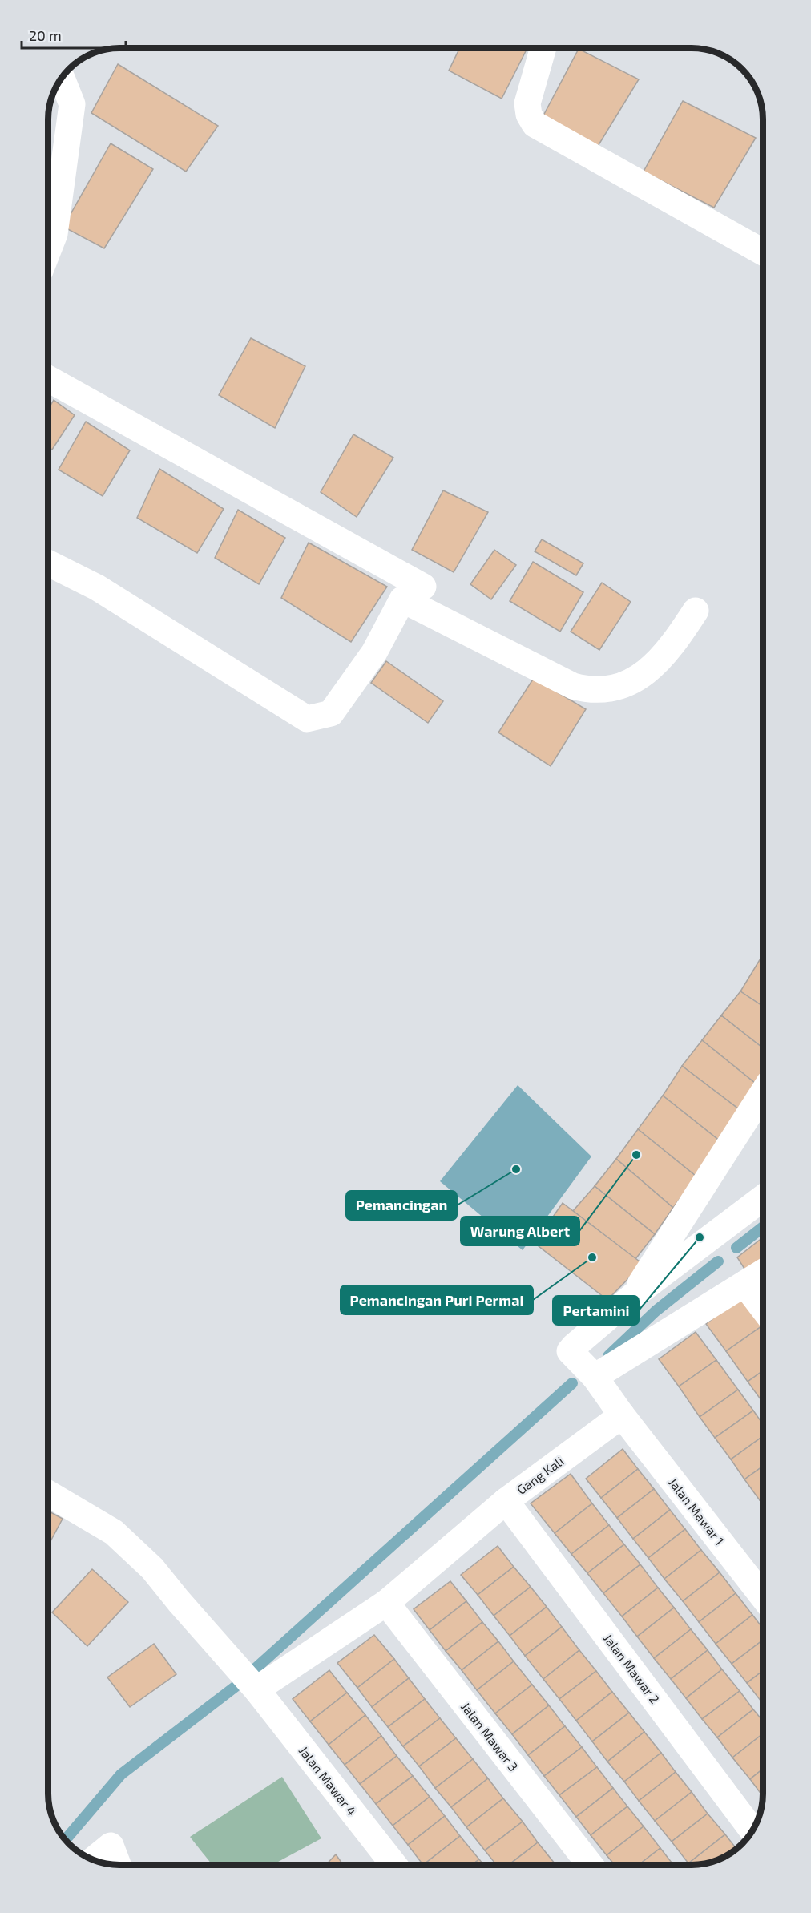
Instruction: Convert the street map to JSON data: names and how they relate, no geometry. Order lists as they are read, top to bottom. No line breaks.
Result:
{"streets":{"street":["Gang Kali","Jalan Mawar 1","Jalan Mawar 2","Jalan Mawar 3","Jalan Mawar 4"]},"crossings":[["Gang Kali","Jalan Mawar 1"],["Gang Kali","Jalan Mawar 2"],["Gang Kali","Jalan Mawar 3"],["Gang Kali","Jalan Mawar 4"]],"places":["Warung Albert","Pemancingan","Pertamini","Pemancingan Puri Permai"],"scale_bar":"20 m"}
